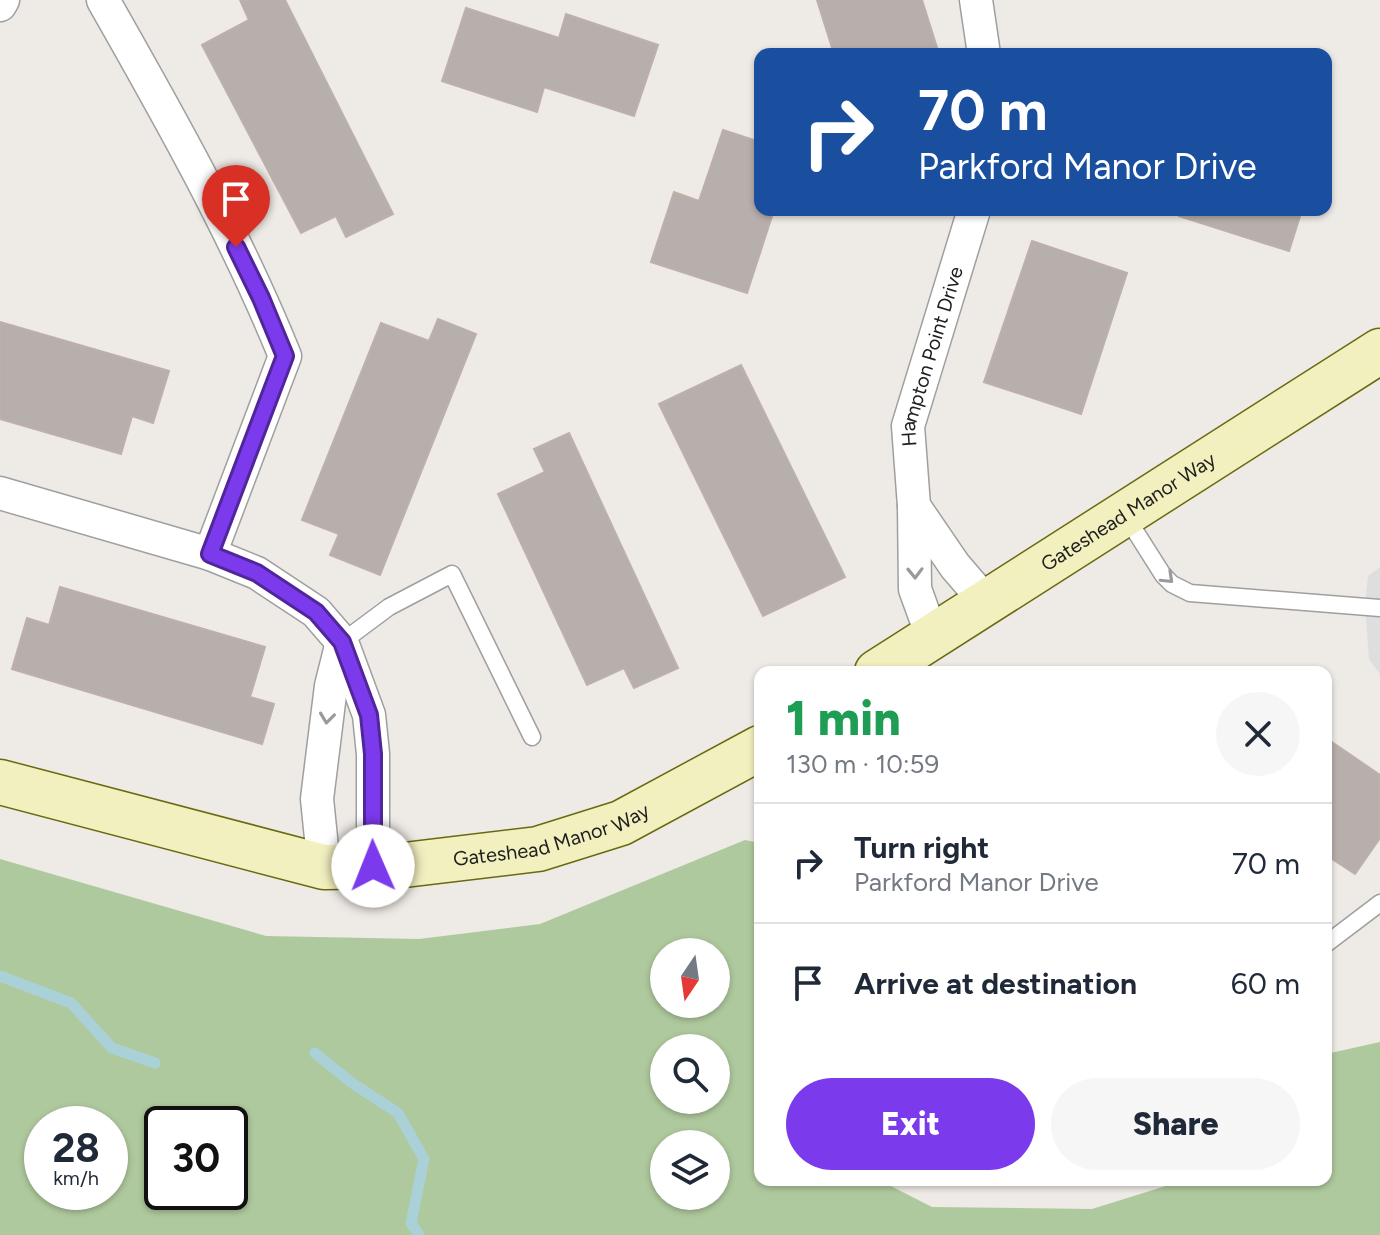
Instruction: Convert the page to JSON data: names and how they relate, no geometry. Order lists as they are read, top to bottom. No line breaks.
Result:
{"streets":{"street":["Hampton Point Drive","Gateshead Manor Way"]},"crossings":[["Hampton Point Drive","Gateshead Manor Way"]],"north":"bottom","page":{"turn":["70 m","Parkford Manor Drive"],"heading":["1 min","130 m · 10:59"],"list":[{"name":"Turn right","note":"Parkford Manor Drive","value":"70 m"},{"name":"Arrive at destination","value":"60 m"}],"buttons":["Exit","Share"],"speed":"28 km/h","limit":"30"}}
